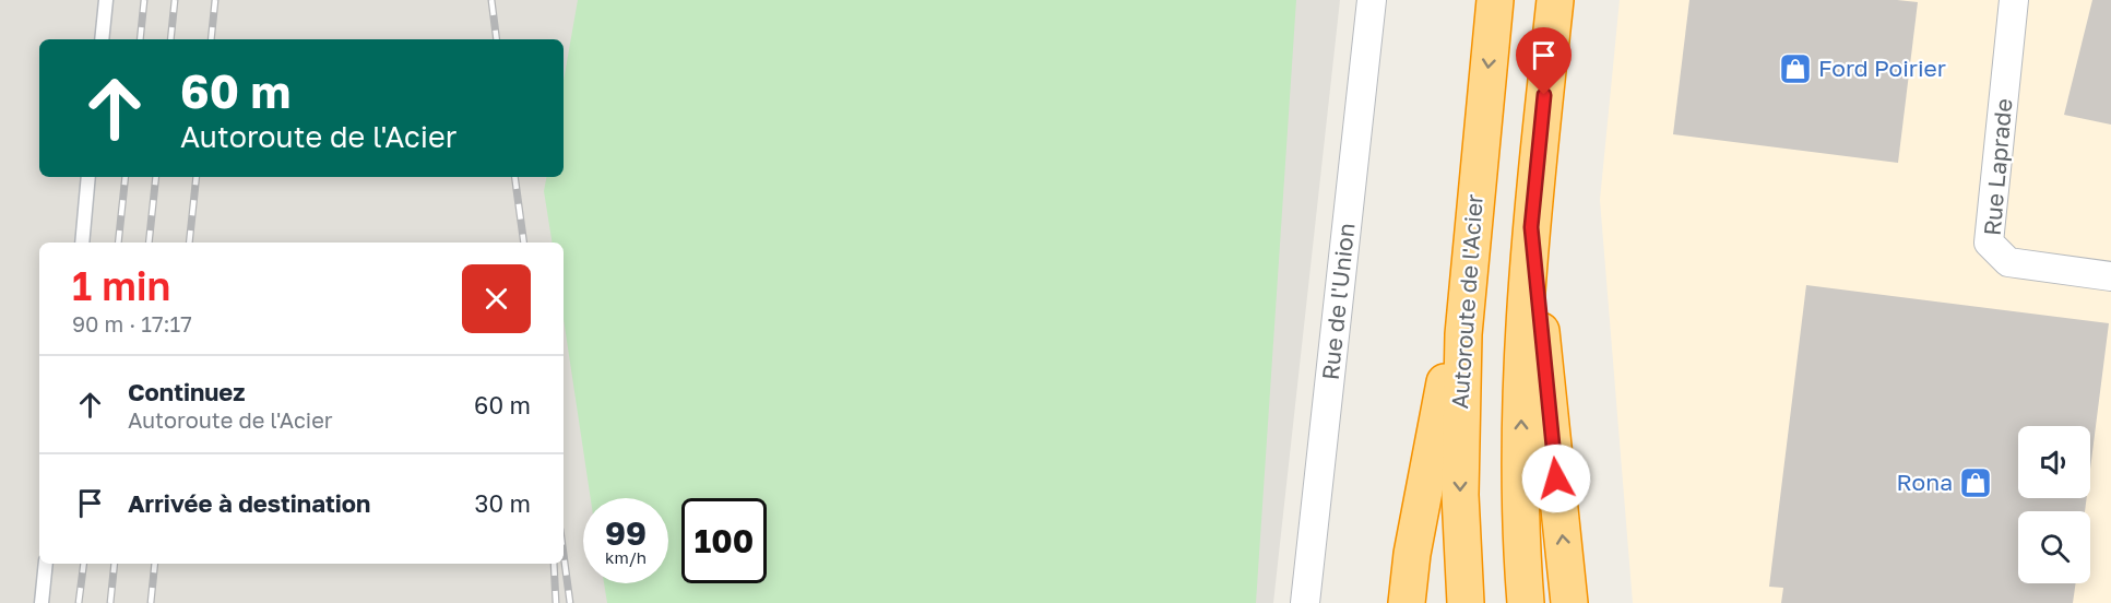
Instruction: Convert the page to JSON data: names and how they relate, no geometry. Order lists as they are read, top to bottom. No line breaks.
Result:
{"streets":{"highway":["Autoroute de l'Acier"],"street":["Rue Laprade","Rue de l'Union"]},"places":{"shop":["Ford Poirier","Rona"]},"page":{"turn":["60 m","Autoroute de l'Acier"],"heading":["1 min","90 m · 17:17"],"list":[{"name":"Continuez","note":"Autoroute de l'Acier","value":"60 m"},{"name":"Arrivée à destination","value":"30 m"}],"speed":"99 km/h","limit":"100"}}
